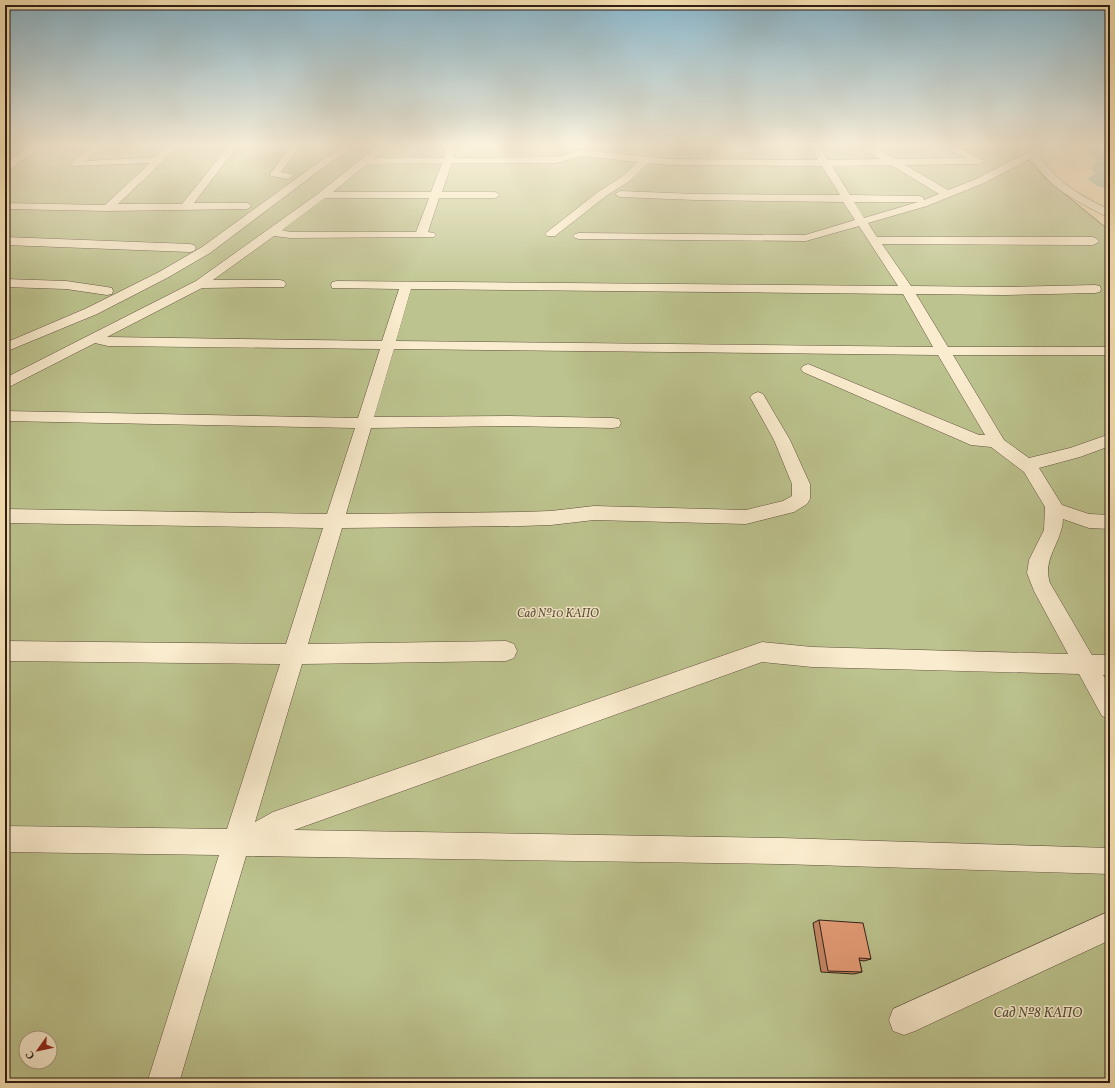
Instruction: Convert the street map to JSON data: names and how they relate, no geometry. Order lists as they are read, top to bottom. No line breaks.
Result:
{"parks":["Сад №10 КАПО","Сад №8 КАПО"],"north":"bottom left"}
